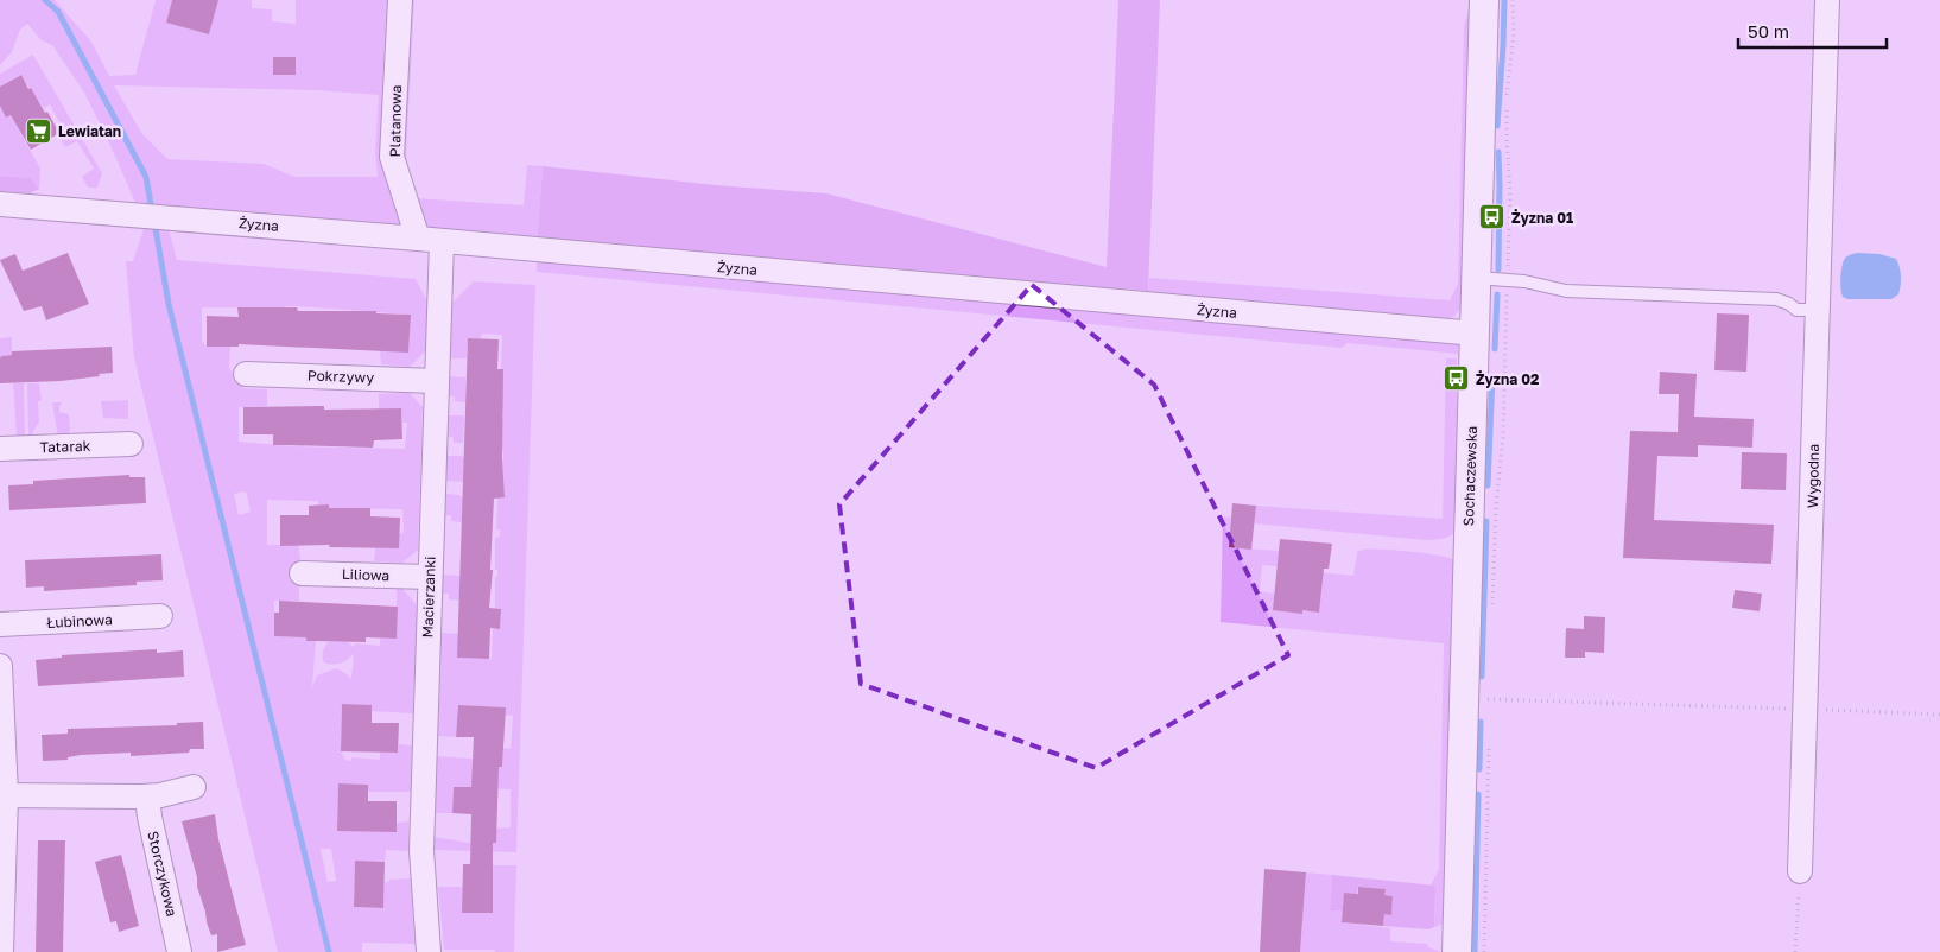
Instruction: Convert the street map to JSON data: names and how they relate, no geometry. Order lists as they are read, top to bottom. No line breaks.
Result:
{"streets":{"street":["Platanowa","Żyzna","Pokrzywy","Tatarak","Sochaczewska","Wygodna","Liliowa","Macierzanki","Łubinowa","Storczykowa"]},"crossings":[["Platanowa","Żyzna"],["Żyzna","Sochaczewska"],["Żyzna","Macierzanki"],["Pokrzywy","Macierzanki"],["Liliowa","Macierzanki"]],"places":{"supermarket":["Lewiatan"],"bus stop":["Żyzna 01","Żyzna 02"]},"scale_bar":"50 m"}
